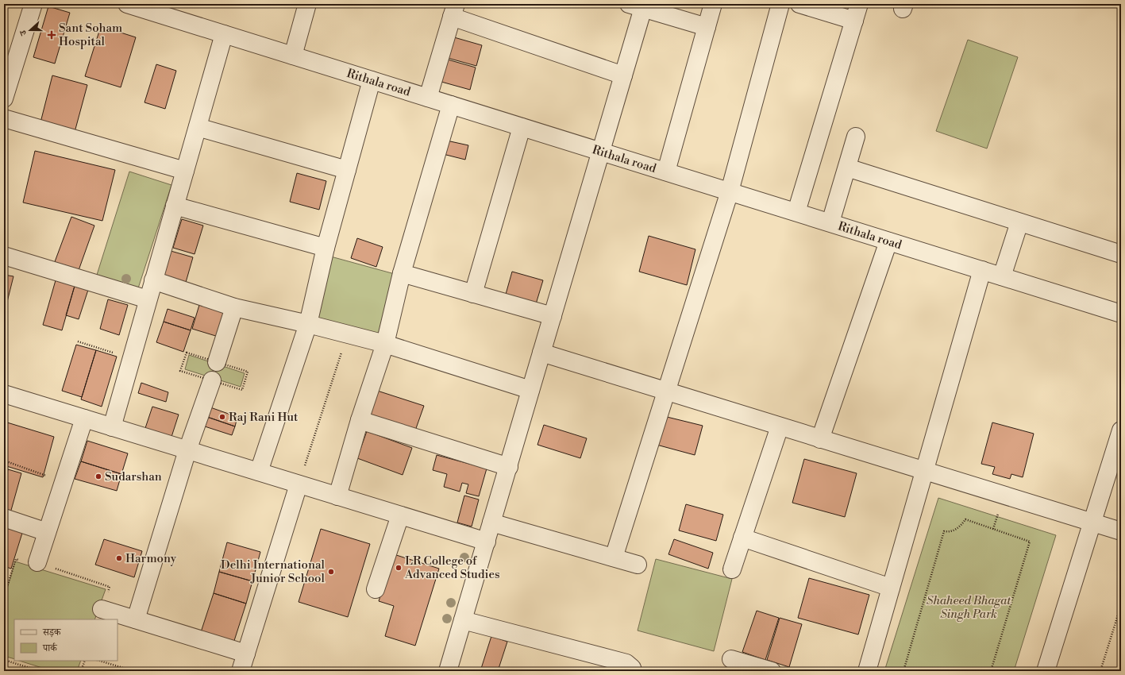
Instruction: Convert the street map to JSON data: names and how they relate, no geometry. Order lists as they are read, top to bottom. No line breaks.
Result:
{"streets":{"street":["Rithala road"]},"parks":["Shaheed Bhagat Singh Park"],"places":{"health":["Sant Soham Hospital"],"other":["Raj Rani Hut","Sudarshan","Harmony","LR College of Advanced Studies","Delhi International Junior School"]},"legend":["सड़क","पार्क"],"north":"left"}
